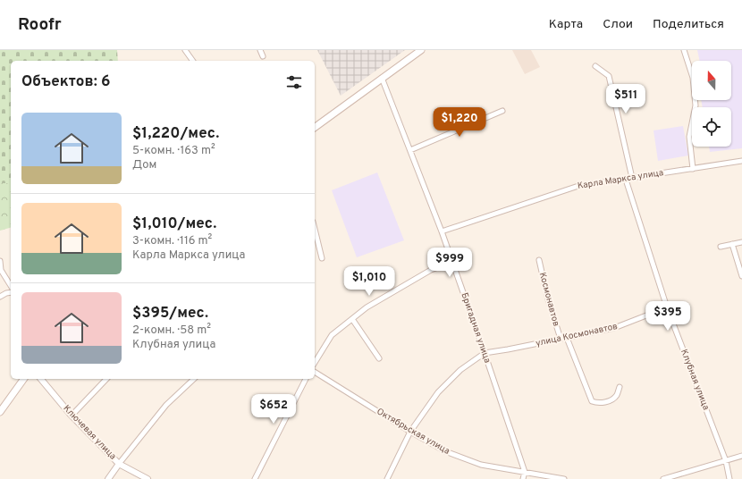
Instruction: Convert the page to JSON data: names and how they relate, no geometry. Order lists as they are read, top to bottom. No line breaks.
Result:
{"streets":{"street":["Карла Маркса улица","Космонавтов","Бригадная улица","улица Космонавтов","Клубная улица","Октябрьская улица","Ключевая улица"]},"crossings":[["Карла Маркса улица","Бригадная улица"],["Карла Маркса улица","Клубная улица"],["Космонавтов","улица Космонавтов"],["Бригадная улица","улица Космонавтов"],["Бригадная улица","Октябрьская улица"],["улица Космонавтов","Клубная улица"]],"north":"top","page":{"header":"Roofr","nav":["Карта","Слои","Поделиться"],"heading":"Объектов: 6","price":["$511","$1,220","$999","$1,010","$395","$652"],"list":[{"name":"$1,220/мес.","note":"5-комн. · 163 m² · Дом"},{"name":"$1,010/мес.","note":"3-комн. · 116 m² · Карла Маркса улица"},{"name":"$395/мес.","note":"2-комн. · 58 m² · Клубная улица"}]}}
